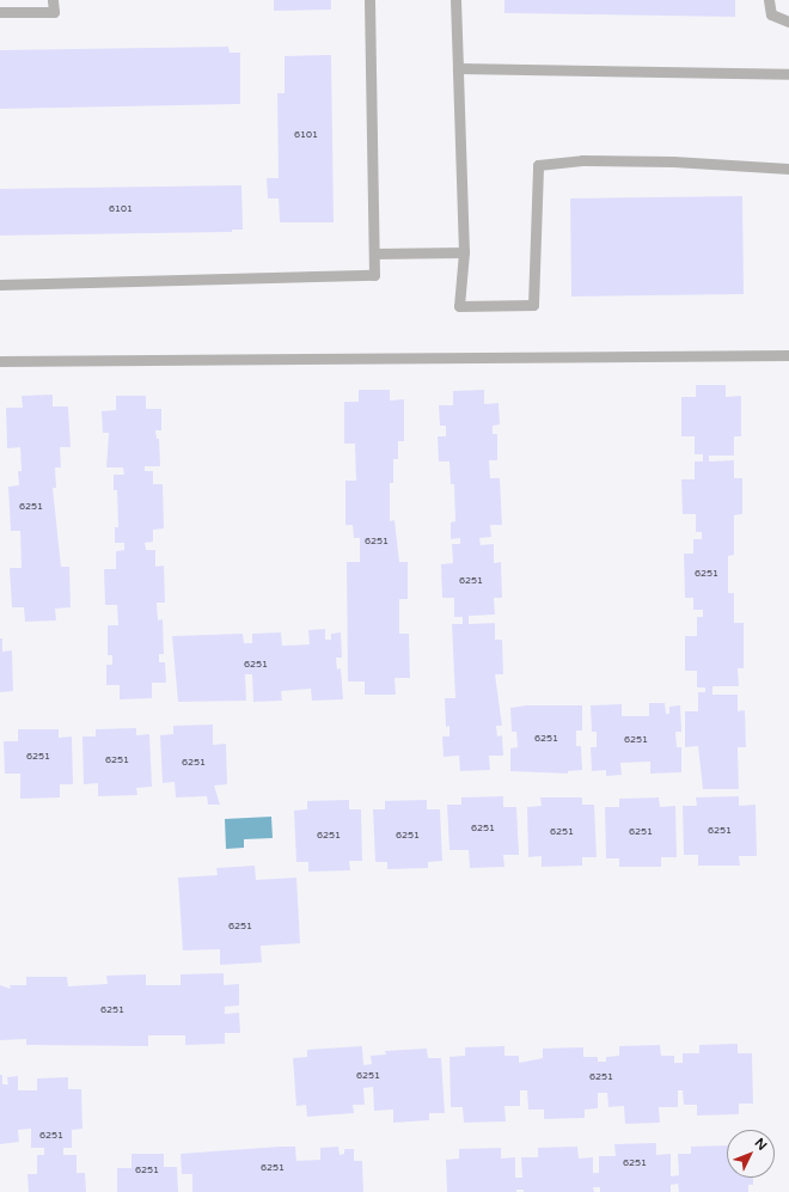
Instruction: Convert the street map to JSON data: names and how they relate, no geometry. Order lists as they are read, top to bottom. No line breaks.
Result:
{"house_numbers":["6101","6101","6251","6251","6251","6251","6251","6251","6251","6251","6251","6251","6251","6251","6251","6251","6251","6251","6251","6251","6251","6251","6251","6251","6251","6251"],"north":"top right"}
